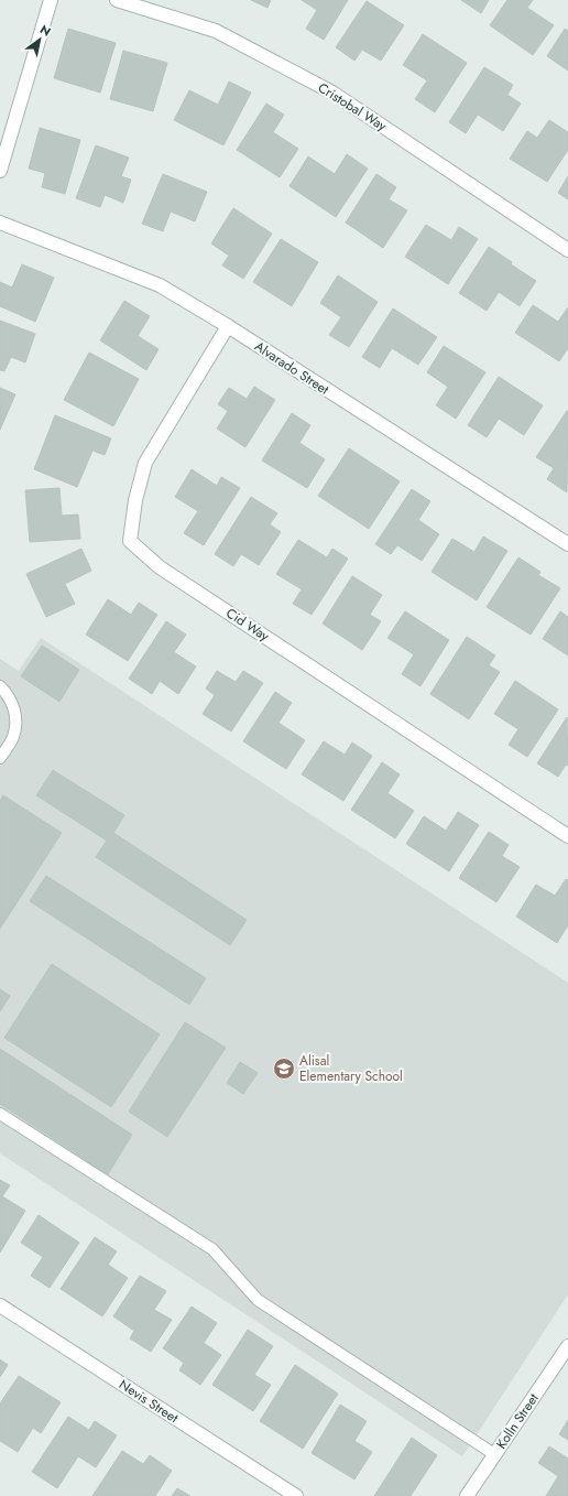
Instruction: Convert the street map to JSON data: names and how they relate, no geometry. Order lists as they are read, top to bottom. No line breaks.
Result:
{"streets":{"street":["Cristobal Way","Alvarado Street","Cid Way","Nevis Street","Kolln Street"]},"crossings":[["Alvarado Street","Cid Way"]],"places":{"school or university":["Alisal Elementary School"]},"north":"top right"}
